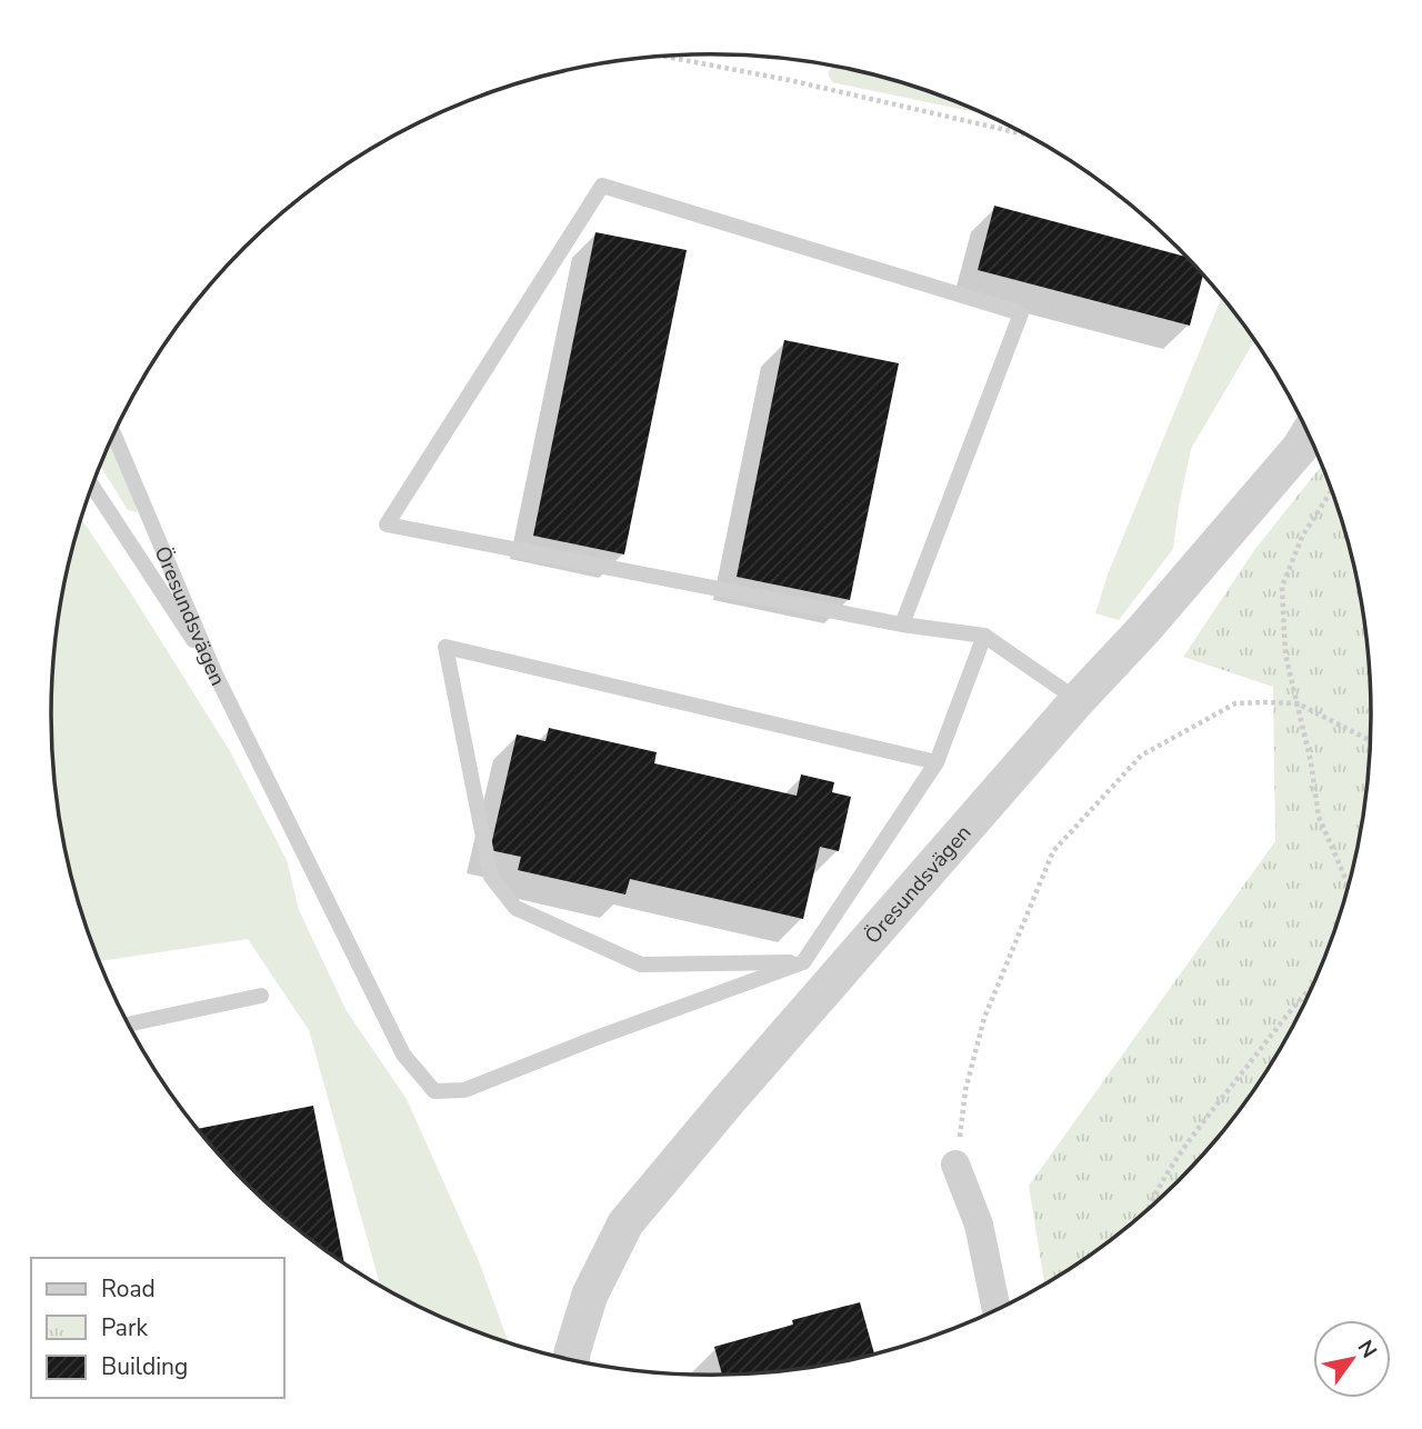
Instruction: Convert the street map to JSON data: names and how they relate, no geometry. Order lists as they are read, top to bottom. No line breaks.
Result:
{"streets":{"street":["Öresundsvägen"]},"legend":["Road","Park","Building"],"north":"top right"}
